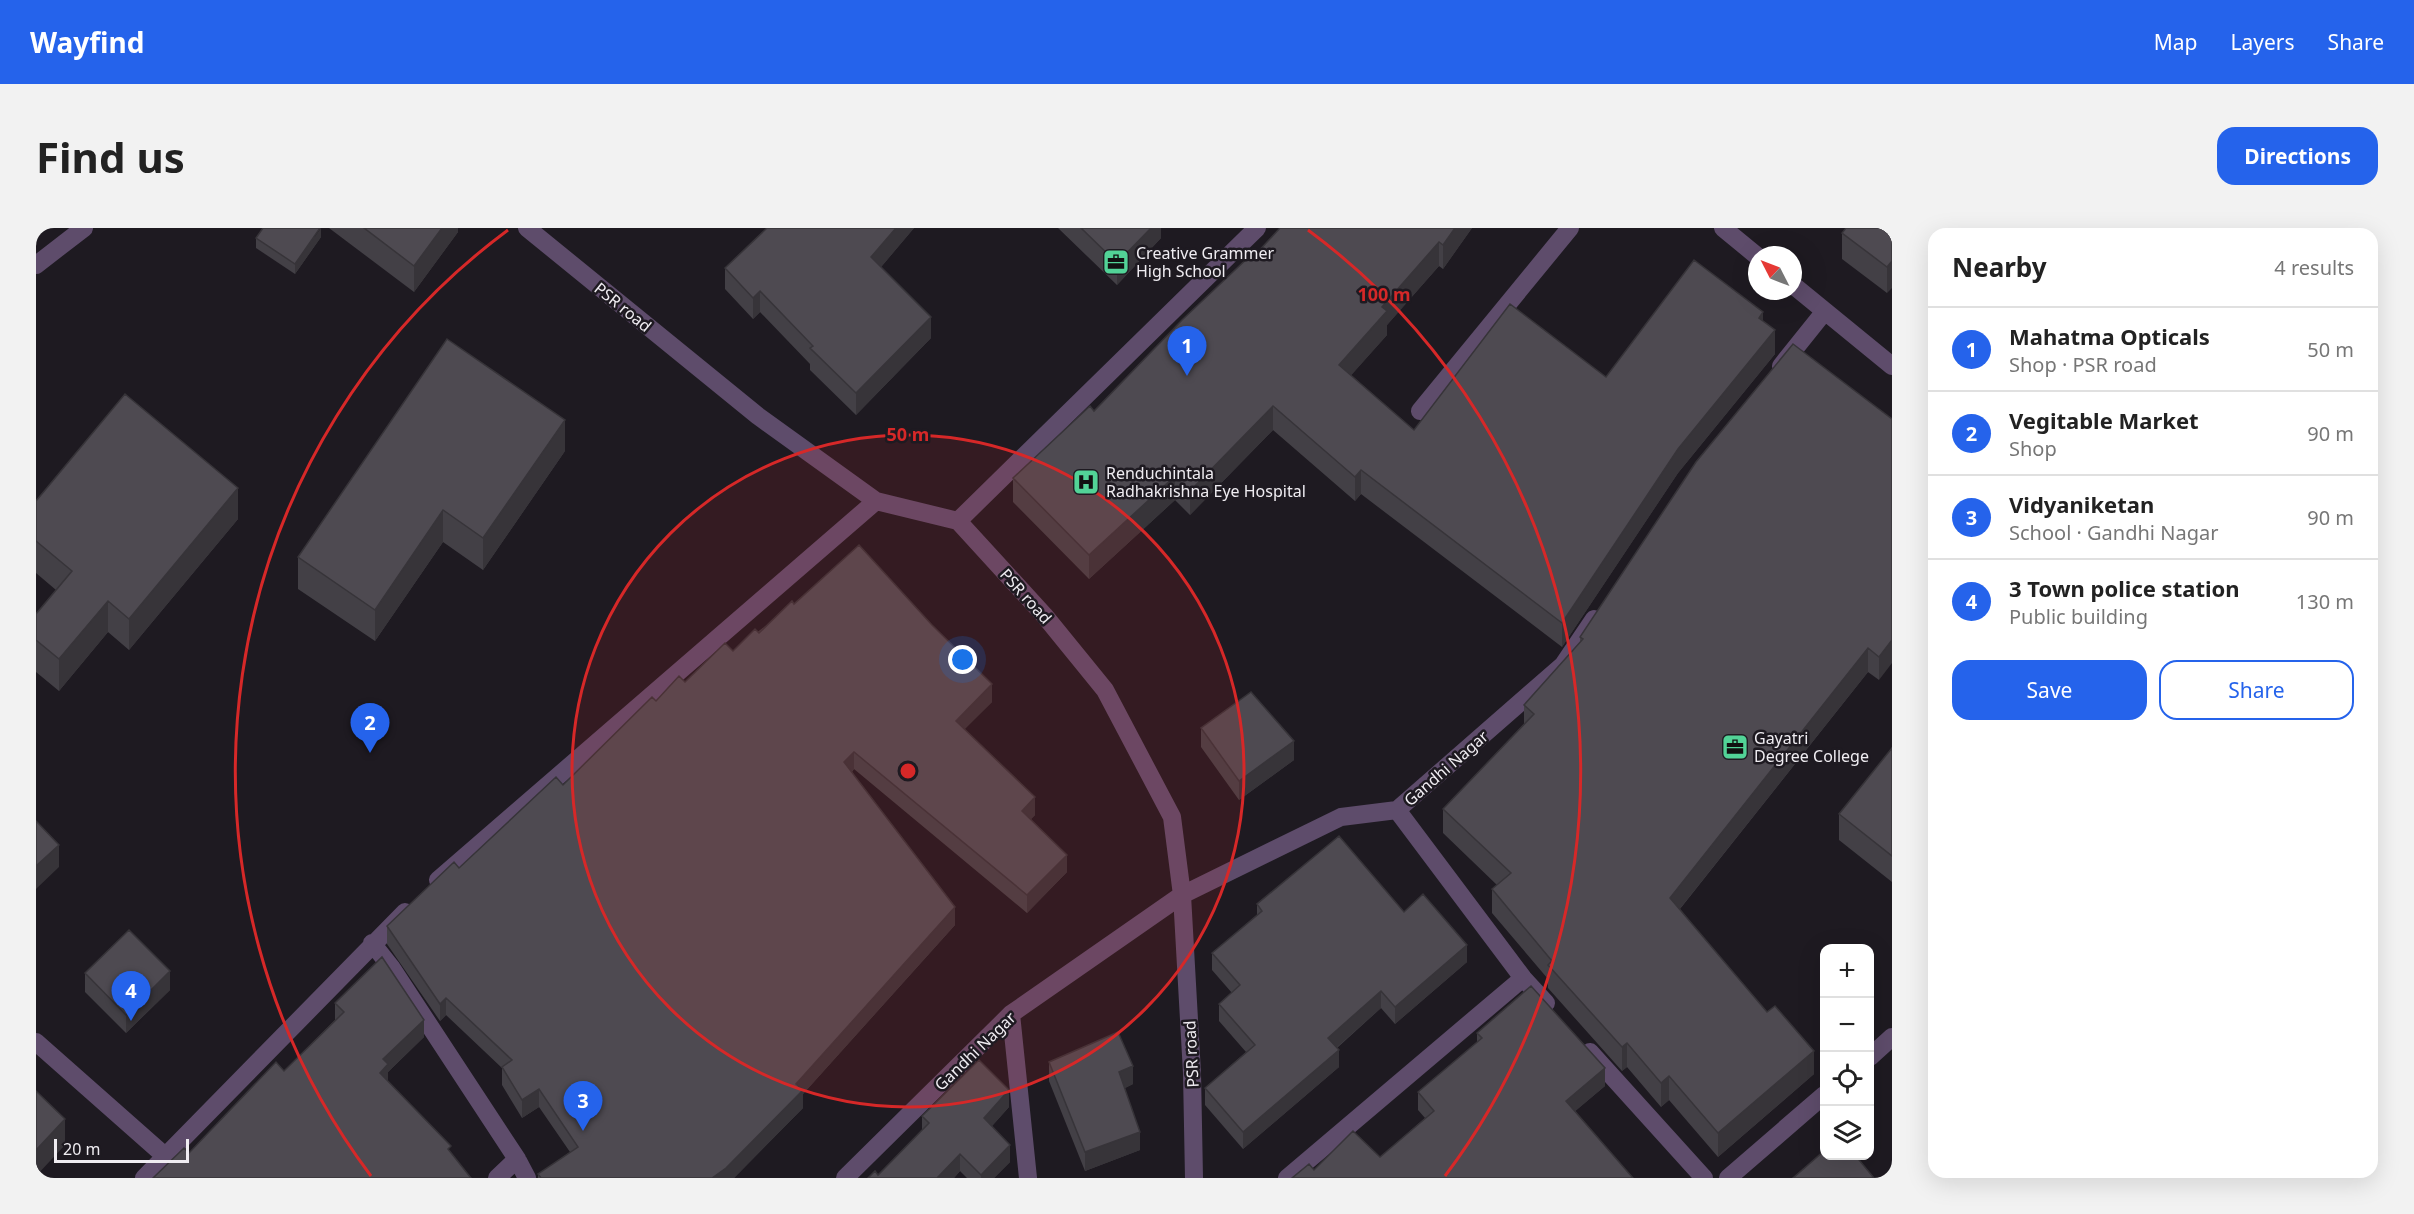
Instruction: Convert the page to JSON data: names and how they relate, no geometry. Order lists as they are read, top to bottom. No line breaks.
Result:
{"streets":{"street":["PSR road","Gandhi Nagar"]},"crossings":[["PSR road","Gandhi Nagar"]],"places":{"office":["Creative Grammer High School","Gayatri Degree College"],"hospital":["Renduchintala Radhakrishna Eye Hospital"]},"scale_bar":"20 m","north":"top left","page":{"header":"Wayfind","nav":["Map","Layers","Share"],"buttons":["Directions",["Save","Share"]],"title":"Find us","heading":["Nearby","4 results"],"list":[{"mark":"1","name":"Mahatma Opticals","note":"Shop · PSR road","value":"50 m"},{"mark":"2","name":"Vegitable Market","note":"Shop","value":"90 m"},{"mark":"3","name":"Vidyaniketan","note":"School · Gandhi Nagar","value":"90 m"},{"mark":"4","name":"3 Town police station","note":"Public building","value":"130 m"}],"pins":["1","2","4","3"],"map_buttons":["+","−"],"scale":"20 m"},"rings":["100 m","50 m"]}
